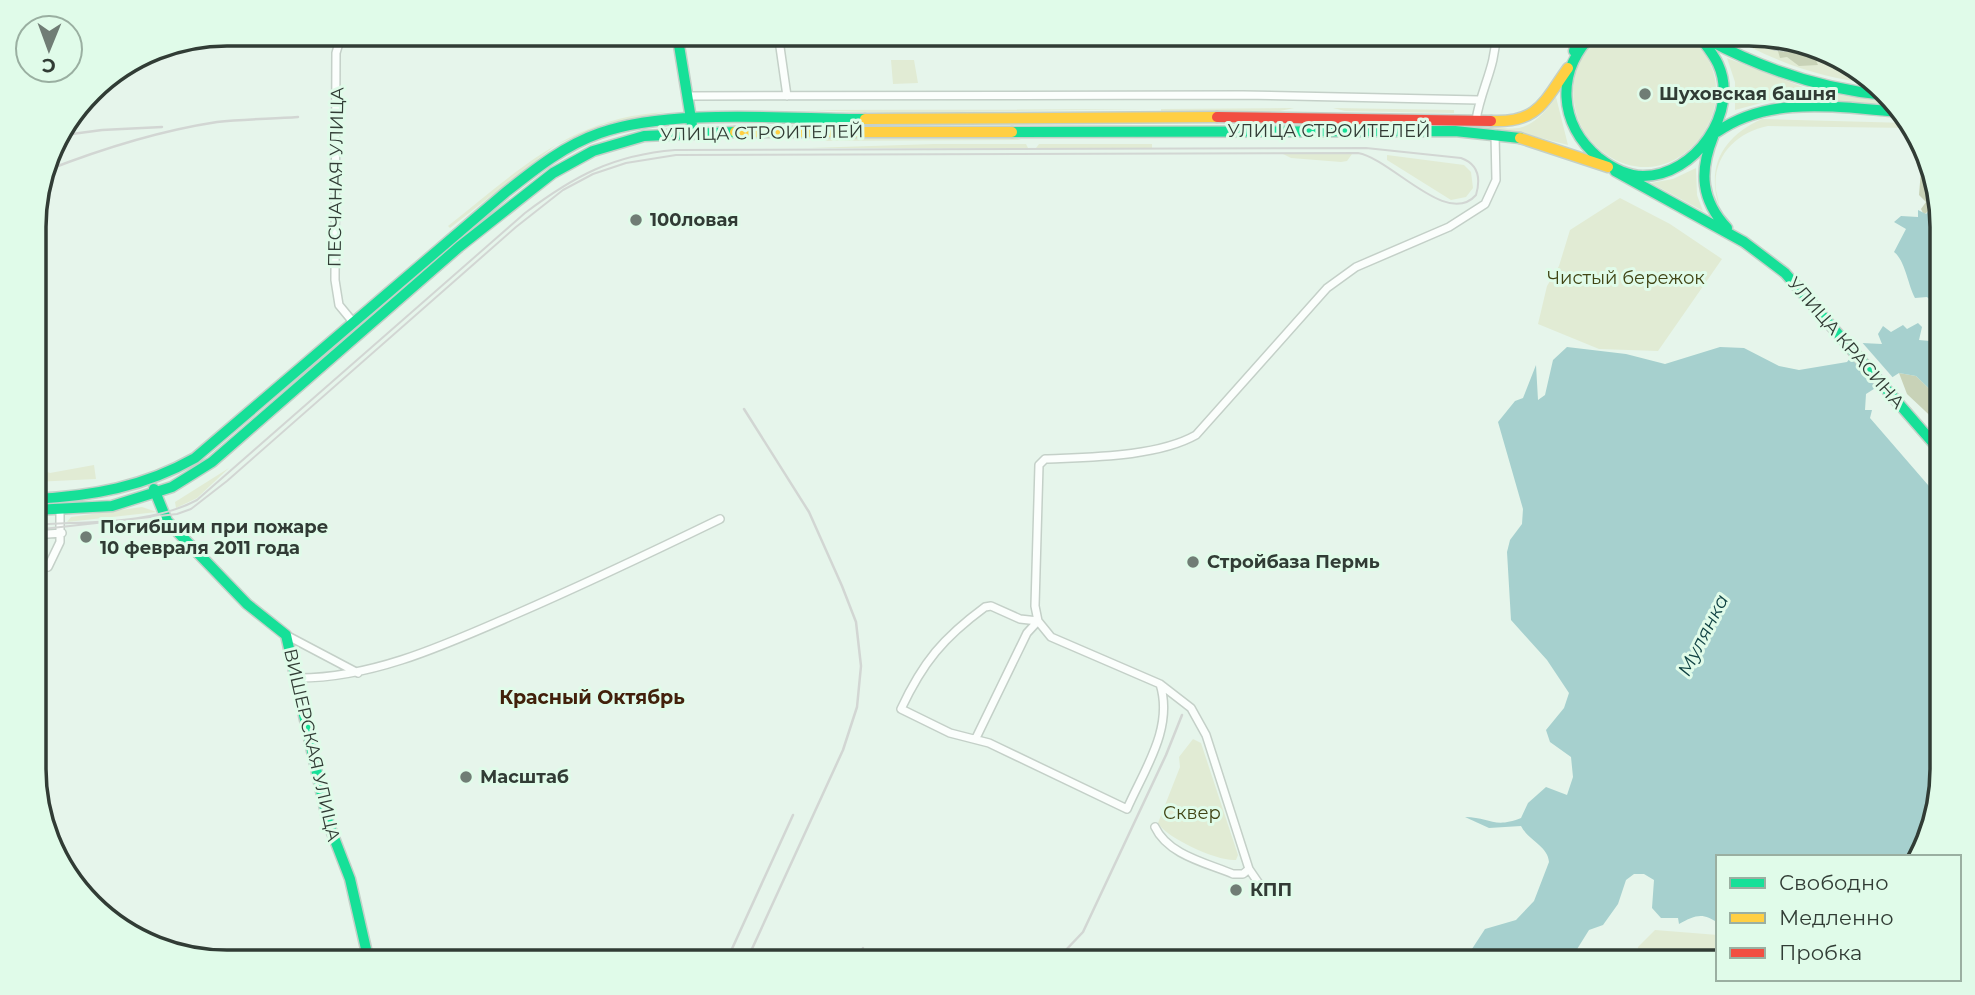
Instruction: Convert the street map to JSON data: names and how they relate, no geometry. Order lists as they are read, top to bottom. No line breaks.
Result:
{"streets":{"main road":["УЛИЦА СТРОИТЕЛЕЙ","УЛИЦА КРАСИНА","ВИШЕРСКАЯ УЛИЦА"],"street":["ПЕСЧАНАЯ УЛИЦА"]},"crossings":[["УЛИЦА СТРОИТЕЛЕЙ","ПЕСЧАНАЯ УЛИЦА"],["УЛИЦА СТРОИТЕЛЕЙ","ВИШЕРСКАЯ УЛИЦА"]],"districts":["Красный Октябрь"],"water":["Мулянка"],"parks":["Чистый бережок","Сквер"],"places":["Шуховская башня","100ловая","Погибшим при пожаре 10 февраля 2011 года","Стройбаза Пермь","Масштаб","КПП"],"legend":["Свободно","Медленно","Пробка"],"north":"bottom"}
